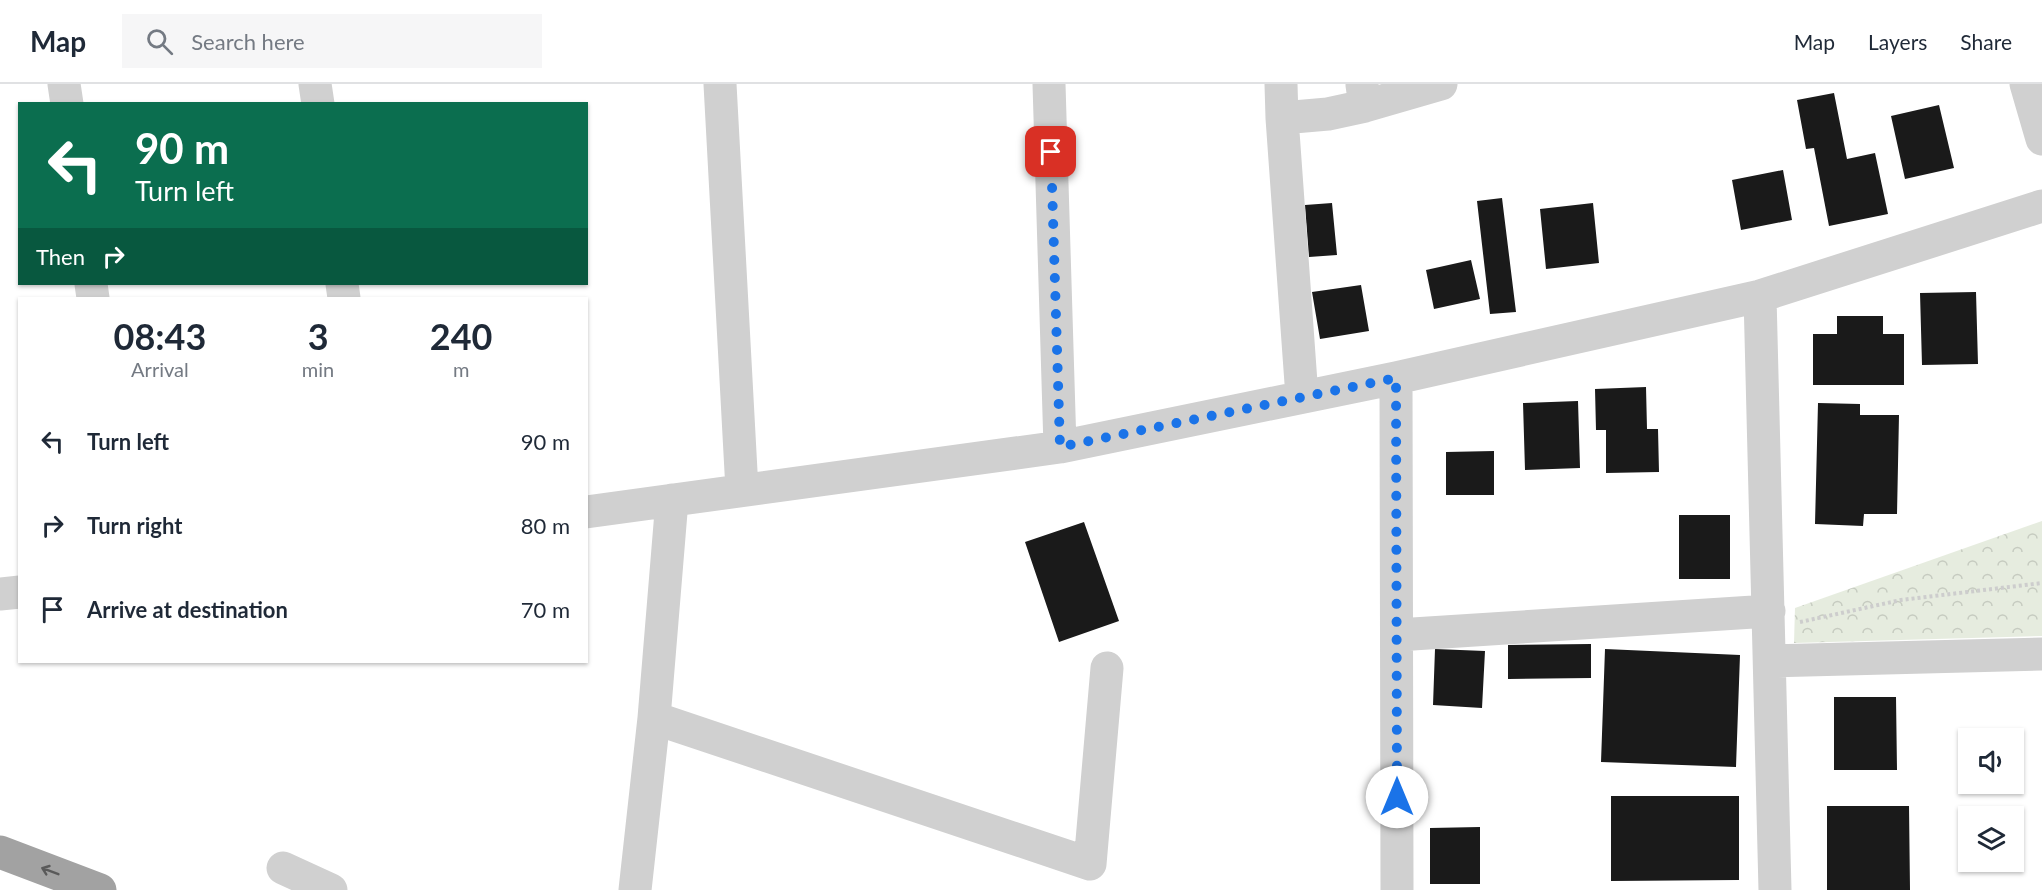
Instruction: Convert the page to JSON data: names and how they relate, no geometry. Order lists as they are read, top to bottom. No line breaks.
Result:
{"page":{"header":"Map","search":"Search here","nav":["Map","Layers","Share"],"turn":["90 m","Turn left"],"then":"Then","eta":["08:43","Arrival","3","min","240","m"],"list":[{"name":"Turn left","value":"90 m"},{"name":"Turn right","value":"80 m"},{"name":"Arrive at destination","value":"70 m"}]}}
